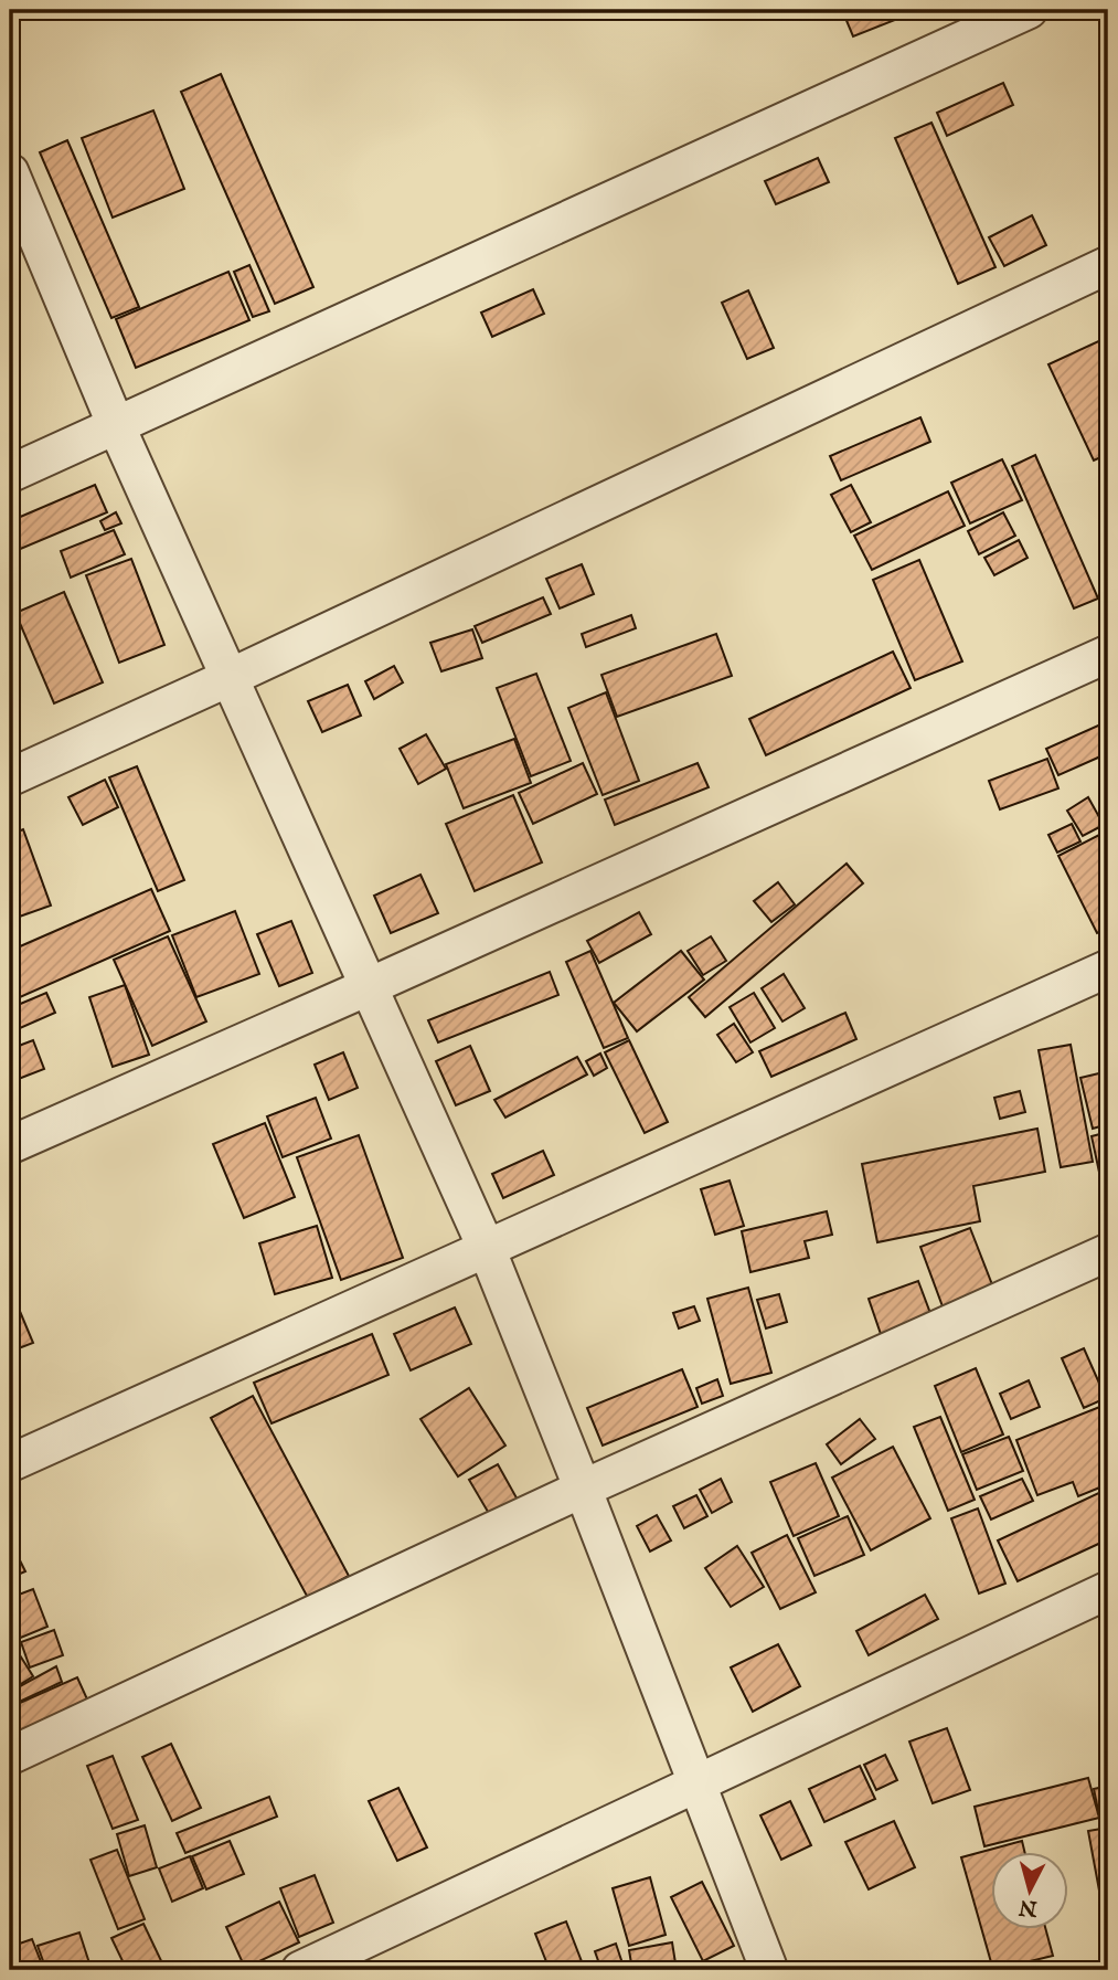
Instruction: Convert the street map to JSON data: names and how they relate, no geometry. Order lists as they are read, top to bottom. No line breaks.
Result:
{"north":"bottom"}
